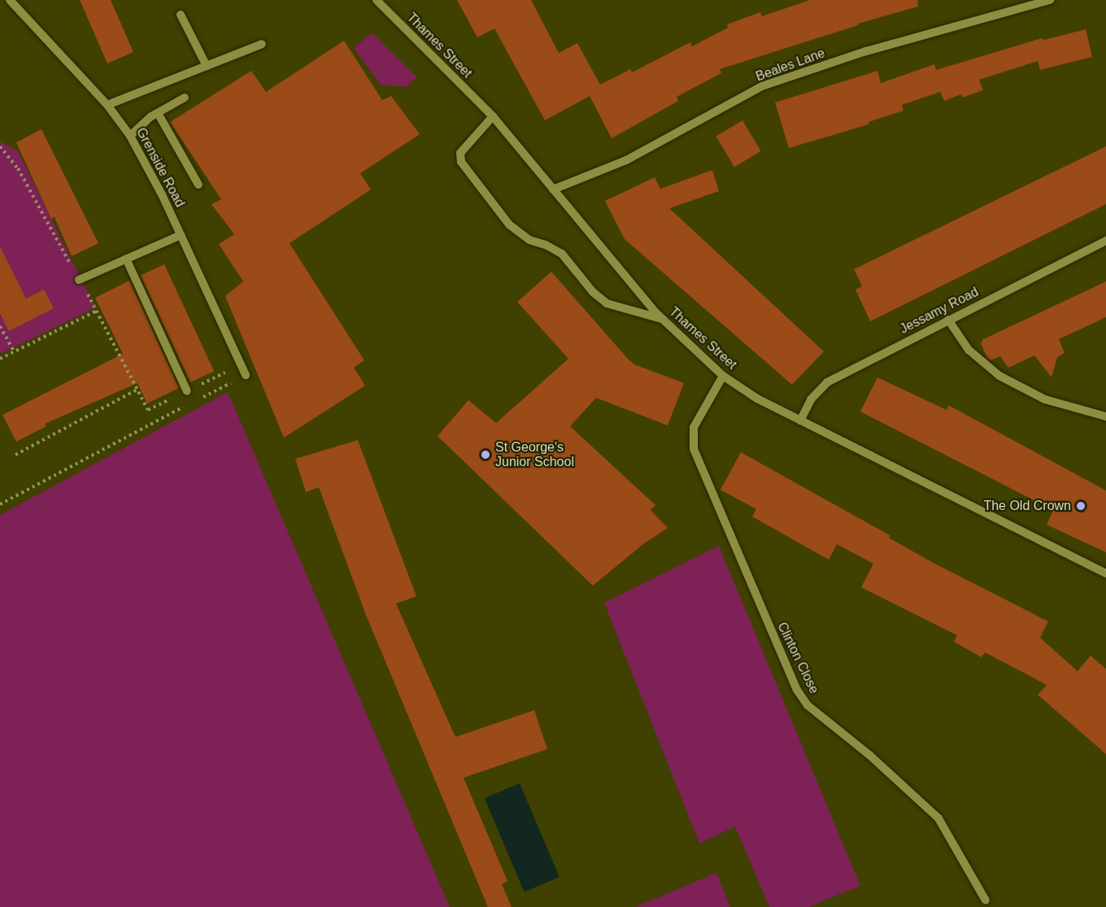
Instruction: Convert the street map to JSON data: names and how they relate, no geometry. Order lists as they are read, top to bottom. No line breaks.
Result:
{"streets":{"street":["Thames Street","Beales Lane","Grenside Road","Jessamy Road","Clinton Close"]},"crossings":[["Thames Street","Beales Lane"],["Thames Street","Jessamy Road"],["Thames Street","Clinton Close"]],"places":["St George's Junior School","The Old Crown"]}
